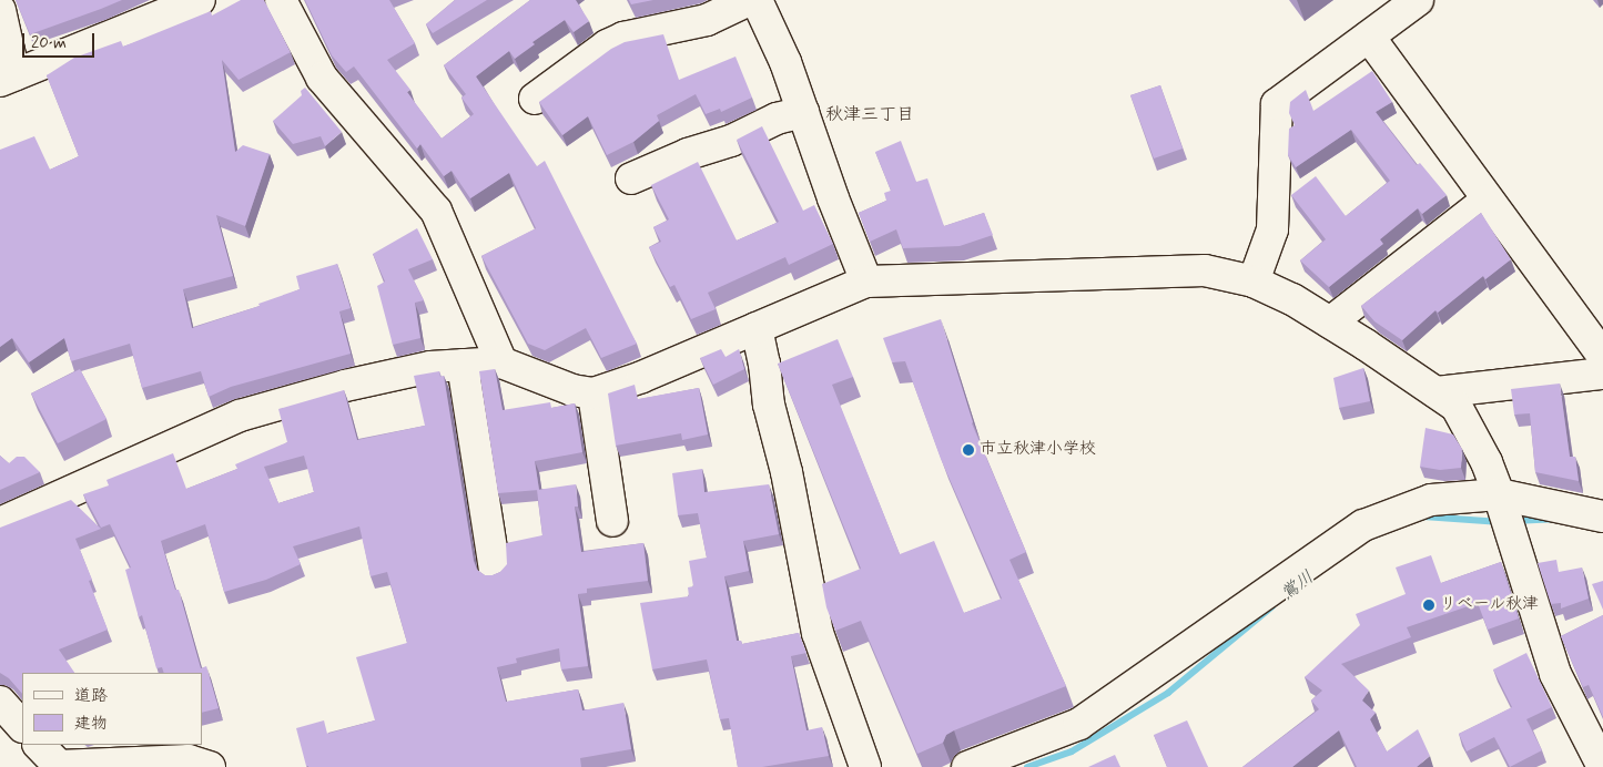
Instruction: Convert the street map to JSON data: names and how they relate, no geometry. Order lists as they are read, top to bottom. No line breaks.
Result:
{"districts":["秋津三丁目"],"water":["鴬川"],"places":["市立秋津小学校","リベール秋津"],"legend":["道路","建物"],"scale_bar":"20 m"}
